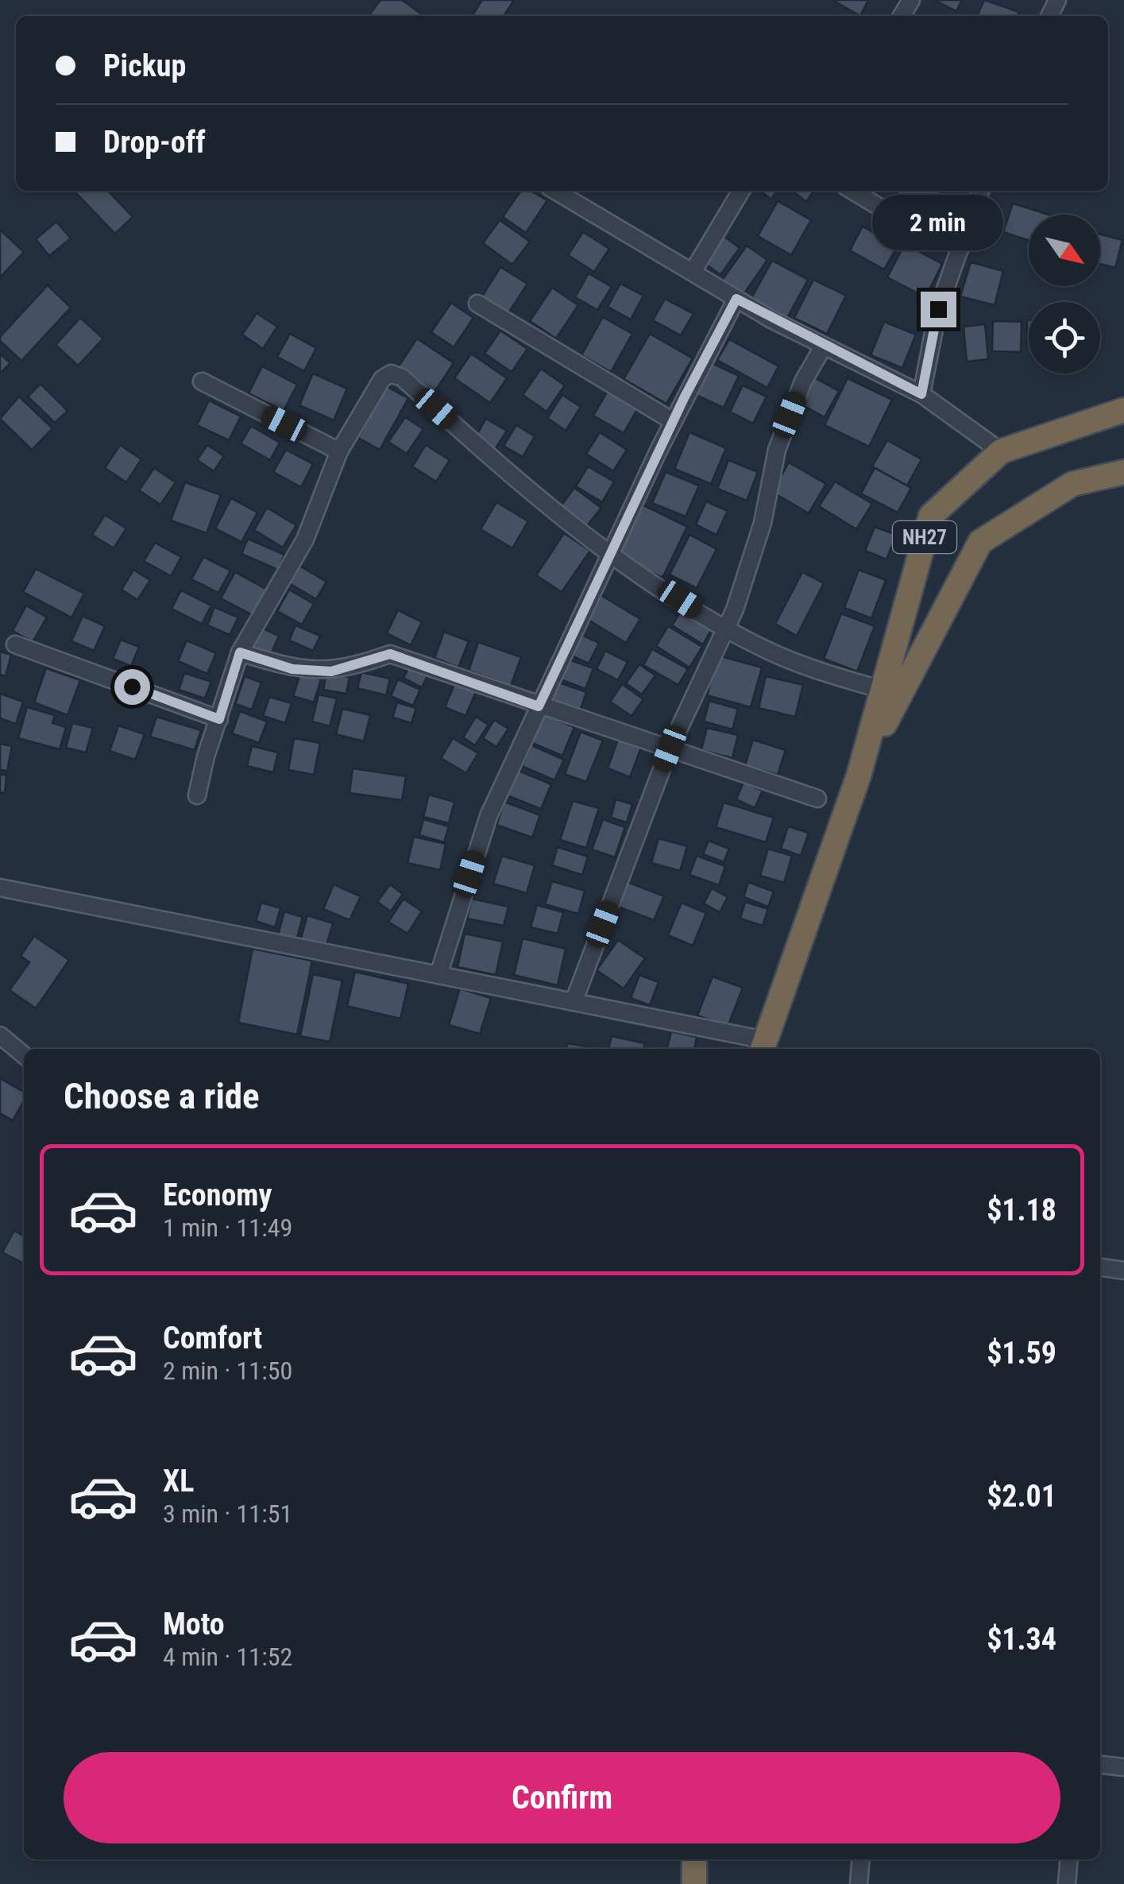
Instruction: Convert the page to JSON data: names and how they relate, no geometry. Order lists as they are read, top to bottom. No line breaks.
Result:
{"streets":{"highway":["NH27"]},"north":"bottom right","page":{"banner":["Pickup","Drop-off"],"bubble":"2 min","heading":"Choose a ride","list":[{"name":"Economy","note":"1 min · 11:49","value":"$1.18"},{"name":"Comfort","note":"2 min · 11:50","value":"$1.59"},{"name":"XL","note":"3 min · 11:51","value":"$2.01"},{"name":"Moto","note":"4 min · 11:52","value":"$1.34"}],"buttons":"Confirm"}}
